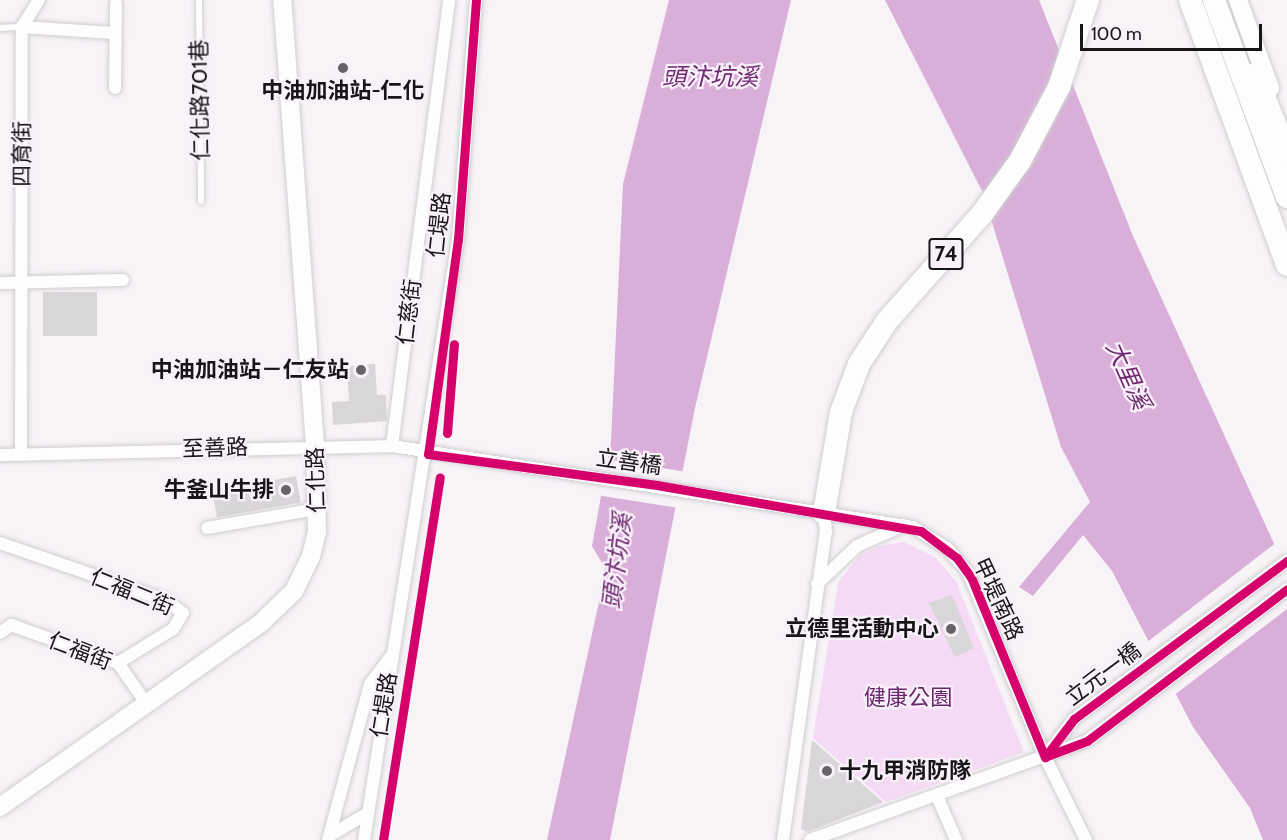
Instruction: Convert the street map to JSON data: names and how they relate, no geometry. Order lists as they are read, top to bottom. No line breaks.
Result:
{"streets":{"highway":["74"],"main road":["仁化路"],"street":["四育街","仁堤路","仁慈街","至善路","立善橋","仁福二街","甲堤南路","仁福街","立元一橋"],"lane":["仁化路701巷"]},"crossings":[["四育街","至善路"],["仁堤路","至善路"],["仁堤路","立善橋"],["74","立善橋"],["74","甲堤南路"],["仁慈街","至善路"],["至善路","立善橋"],["至善路","仁化路"],["立善橋","甲堤南路"],["仁化路","仁福街"],["仁福二街","仁福街"],["甲堤南路","立元一橋"]],"water":["頭汴坑溪","大里溪"],"parks":["健康公園"],"places":["中油加油站-仁化","中油加油站－仁友站","牛釜山牛排","立德里活動中心","十九甲消防隊"],"scale_bar":"100 m"}
